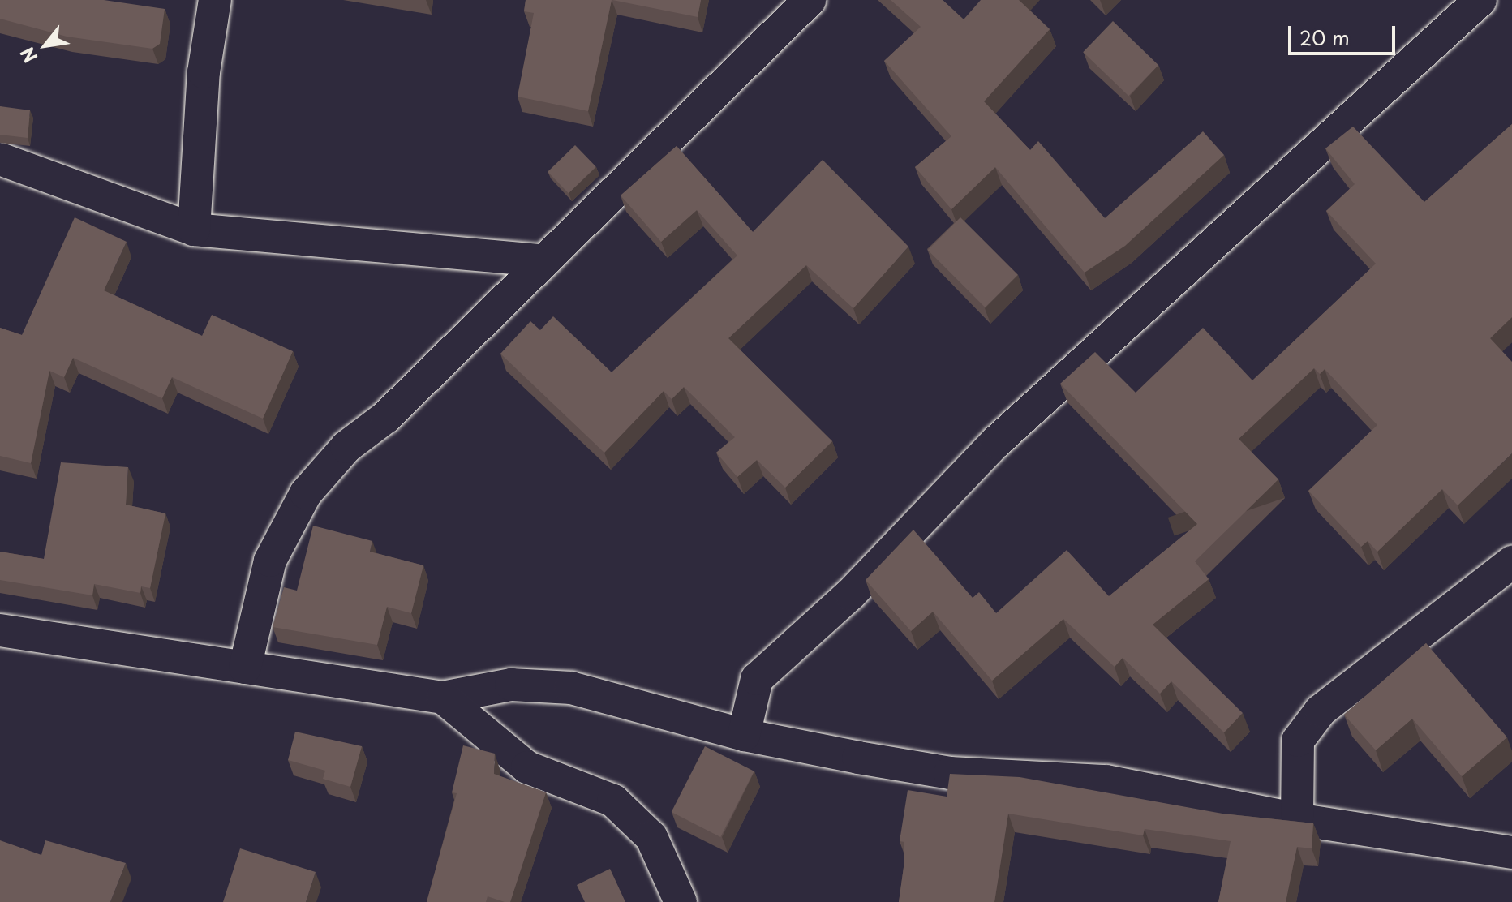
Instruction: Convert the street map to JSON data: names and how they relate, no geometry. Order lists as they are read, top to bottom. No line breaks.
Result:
{"scale_bar":"20 m","north":"bottom left"}
